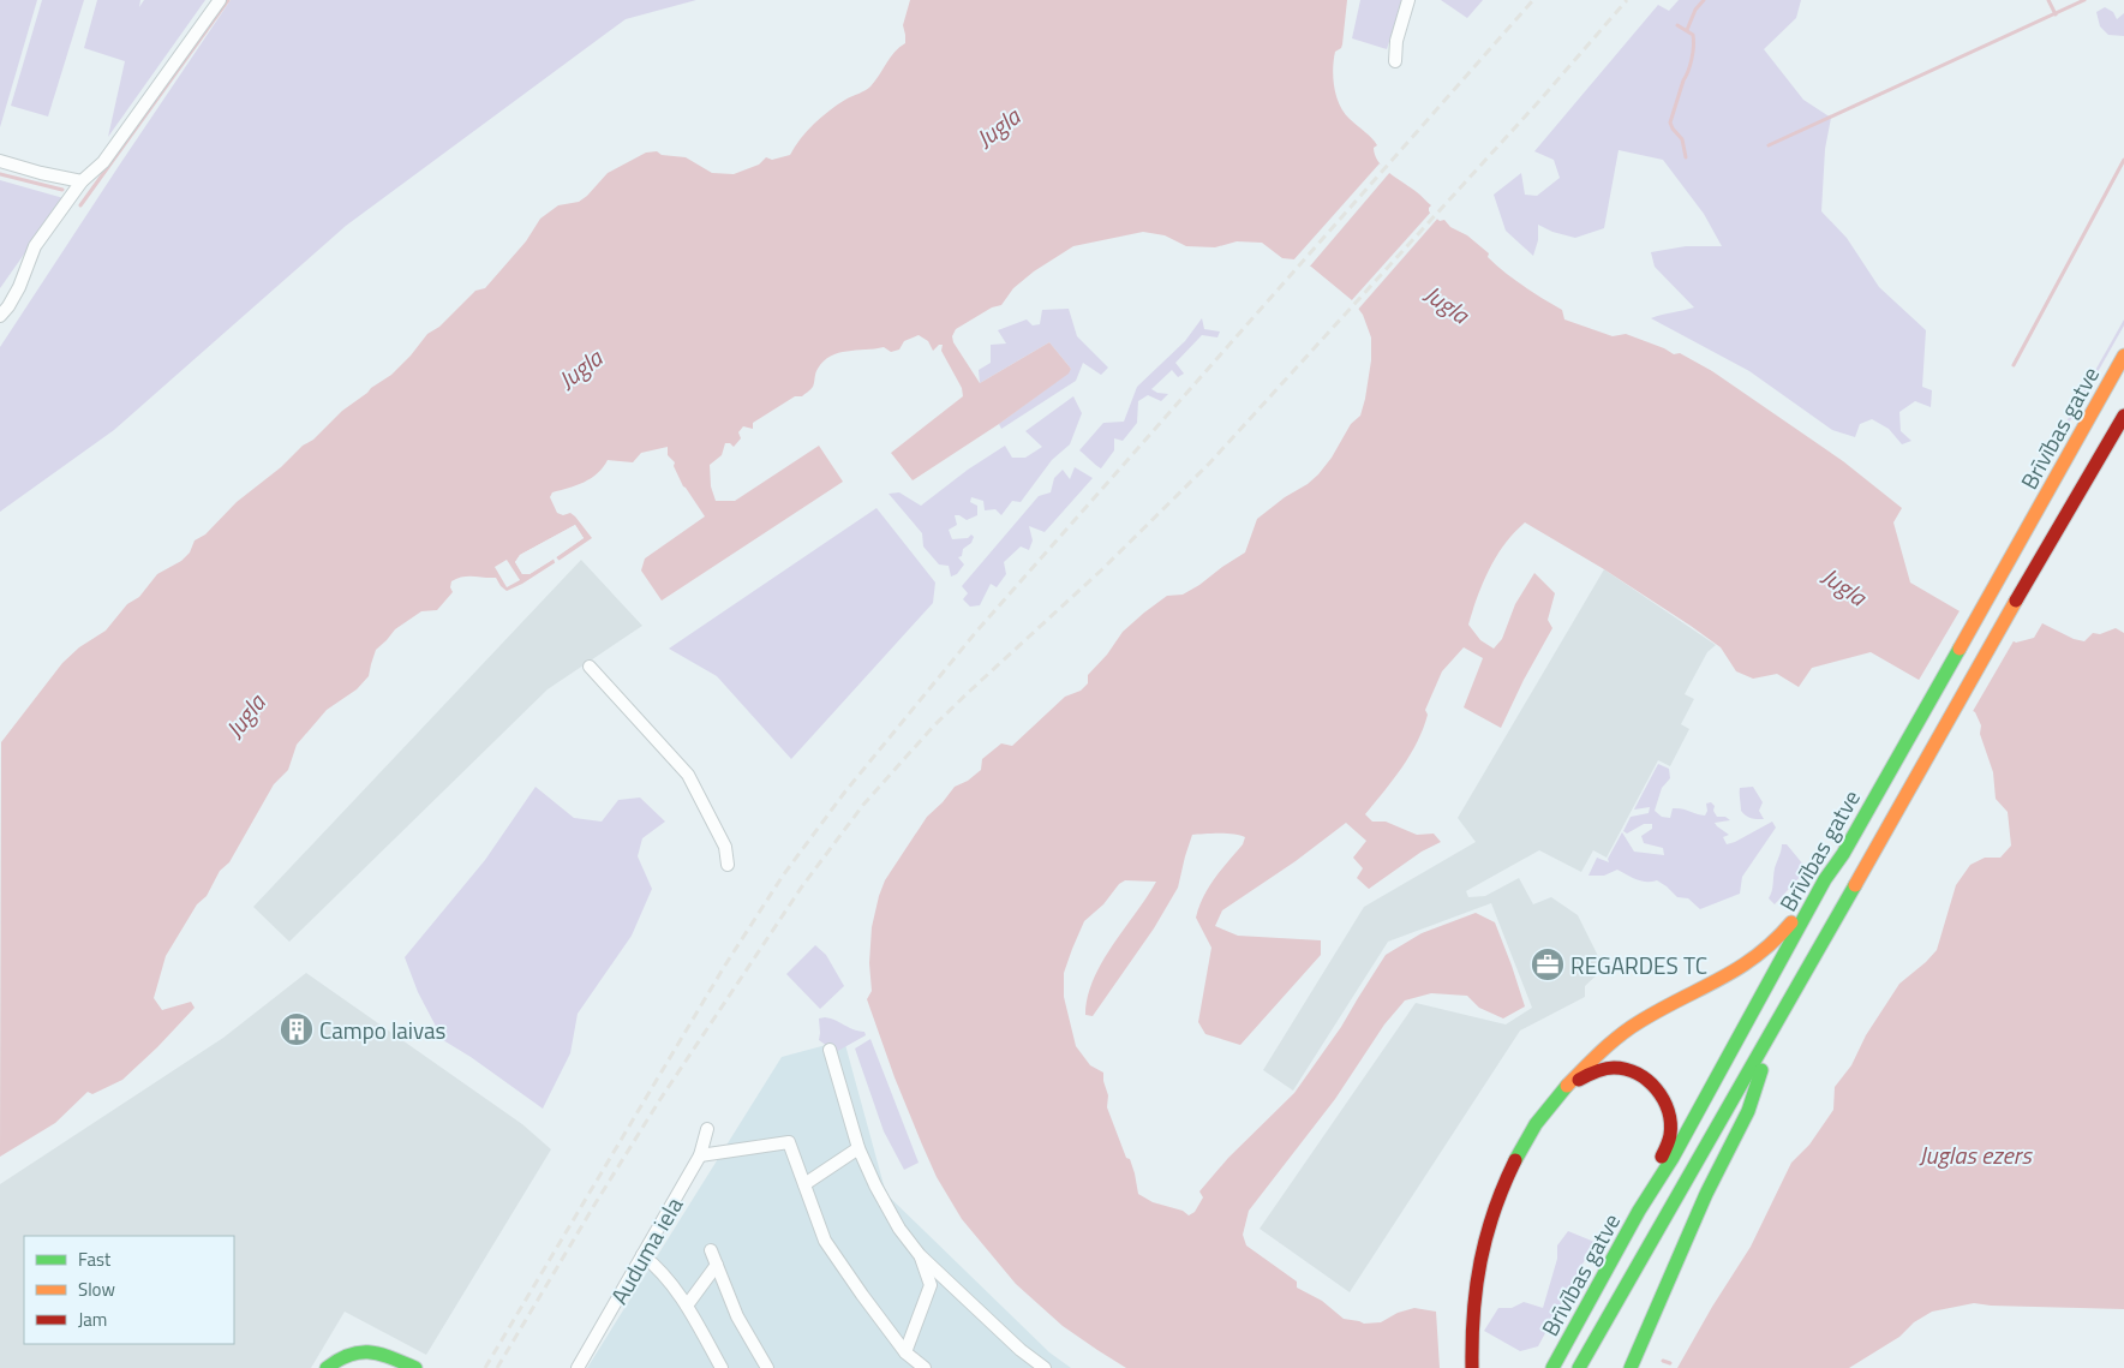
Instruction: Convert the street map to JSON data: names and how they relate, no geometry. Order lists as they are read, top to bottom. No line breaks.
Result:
{"streets":{"main road":["Brīvības gatve"],"street":["Auduma iela"]},"water":["Jugla","Juglas ezers"],"places":{"office":["REGARDES TC"],"building":["Campo laivas"]},"legend":["Fast","Slow","Jam"]}
